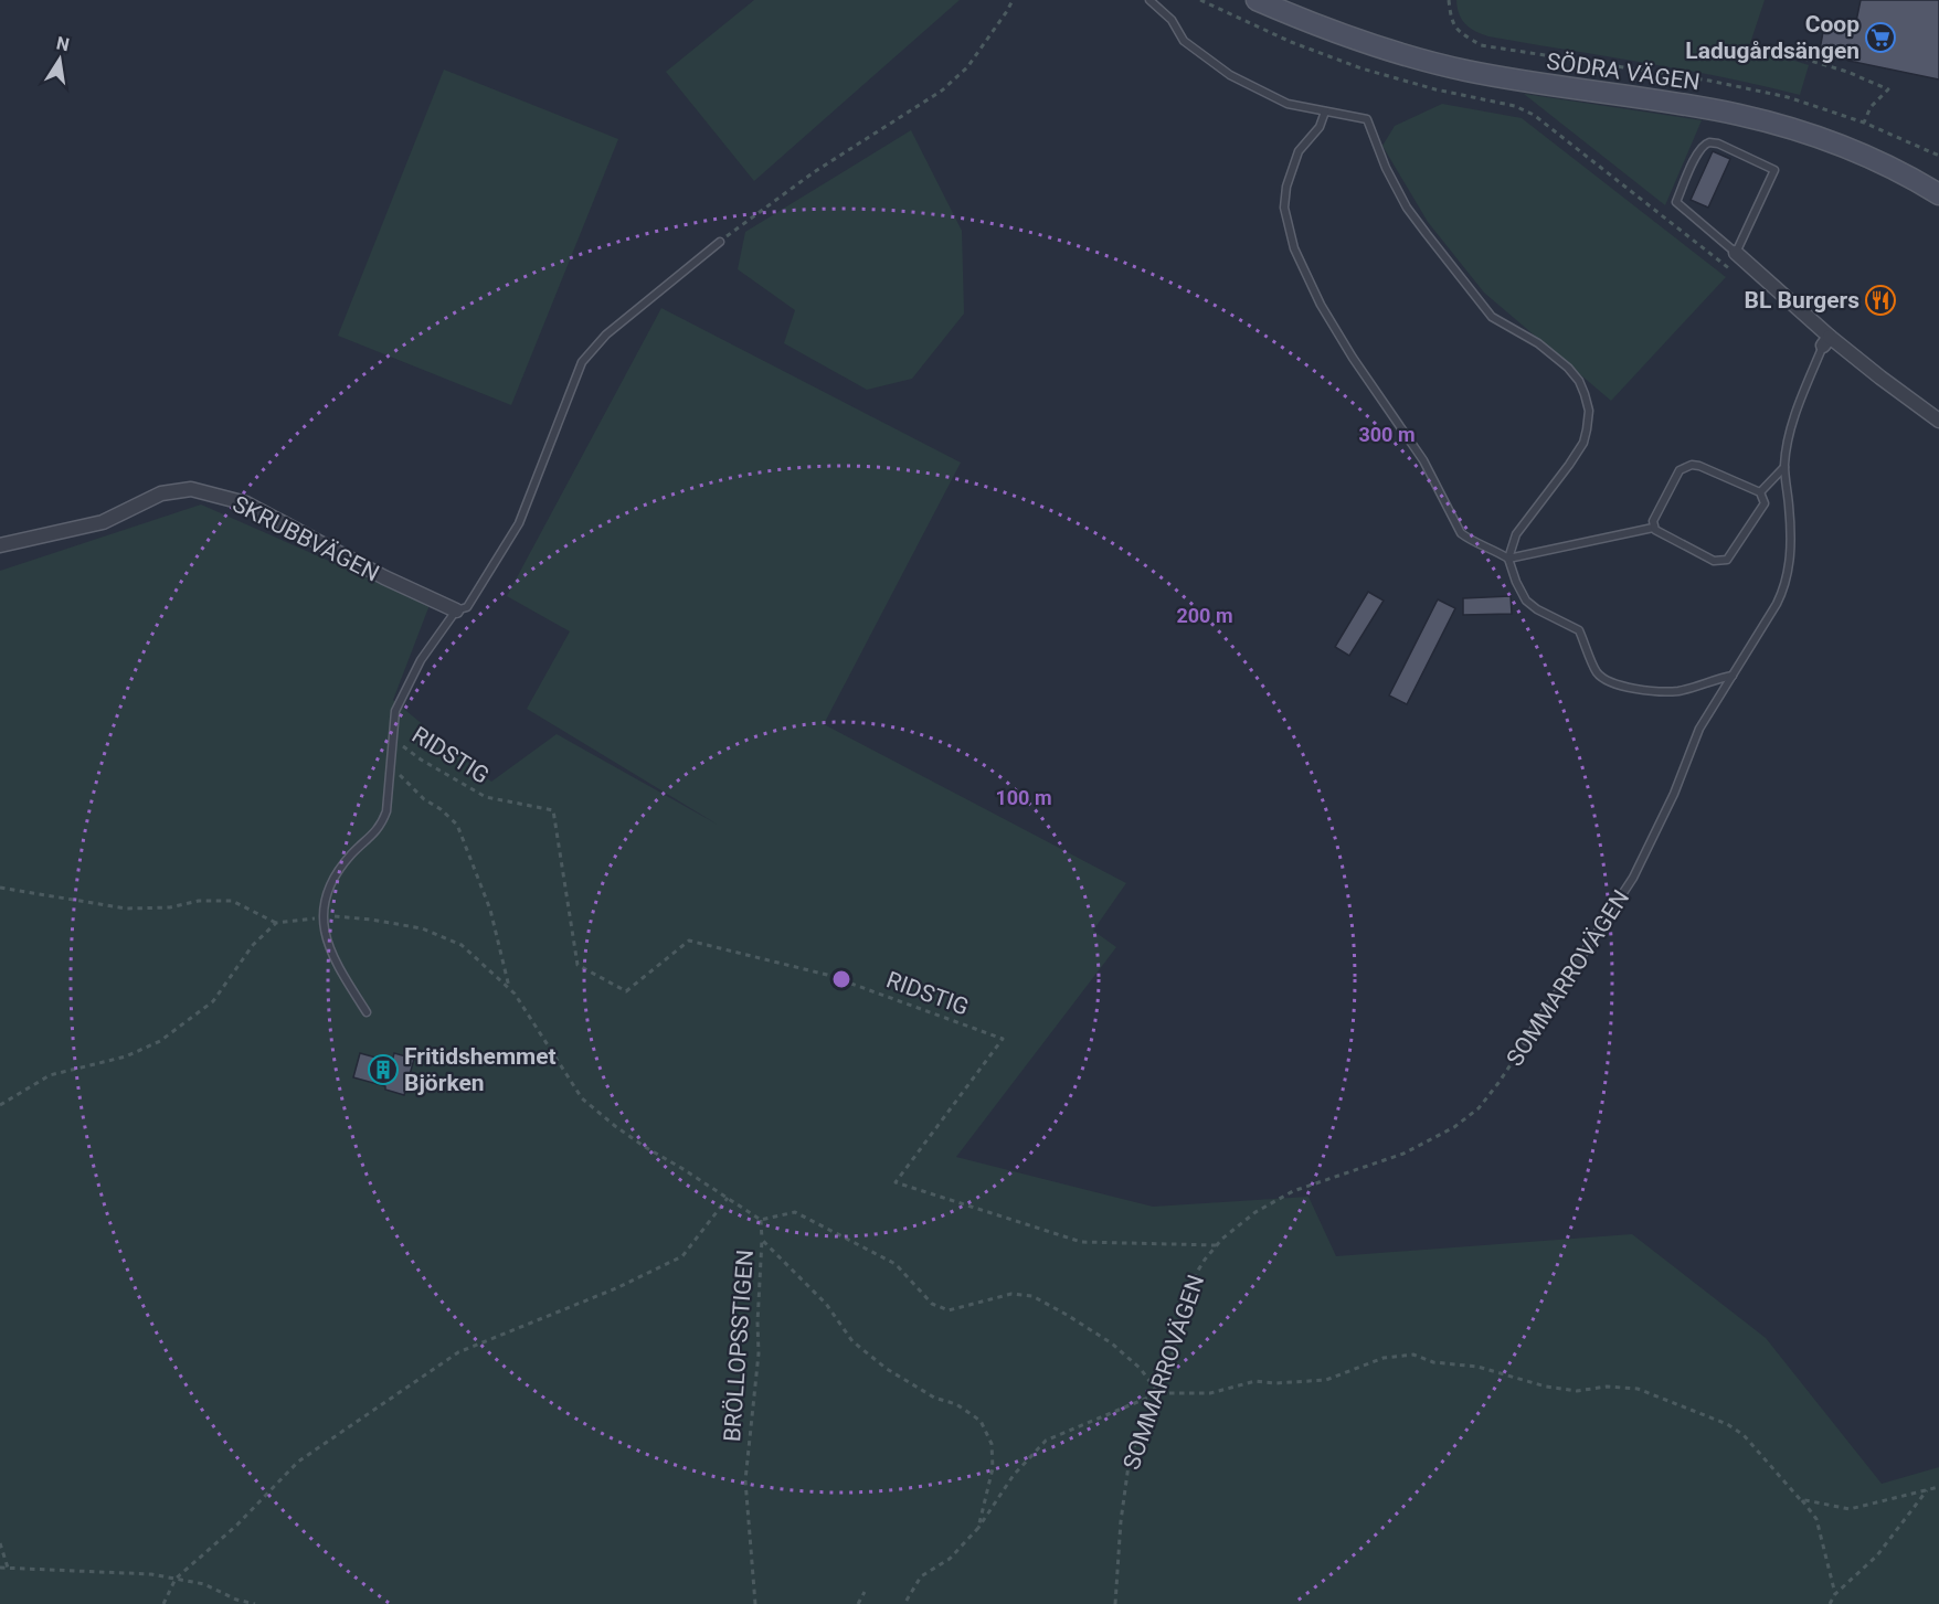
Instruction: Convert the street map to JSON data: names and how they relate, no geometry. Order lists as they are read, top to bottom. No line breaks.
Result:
{"streets":{"main road":["SÖDRA VÄGEN"],"street":["SKRUBBVÄGEN"],"lane":["SOMMARROVÄGEN"],"path":["RIDSTIG","BRÖLLOPSSTIGEN"]},"crossings":[["RIDSTIG","SOMMARROVÄGEN"]],"places":{"supermarket":["Coop Ladugårdsängen"],"restaurant":["BL Burgers"],"building":["Fritidshemmet Björken"]},"north":"top","rings":["300 m","200 m","100 m"]}
